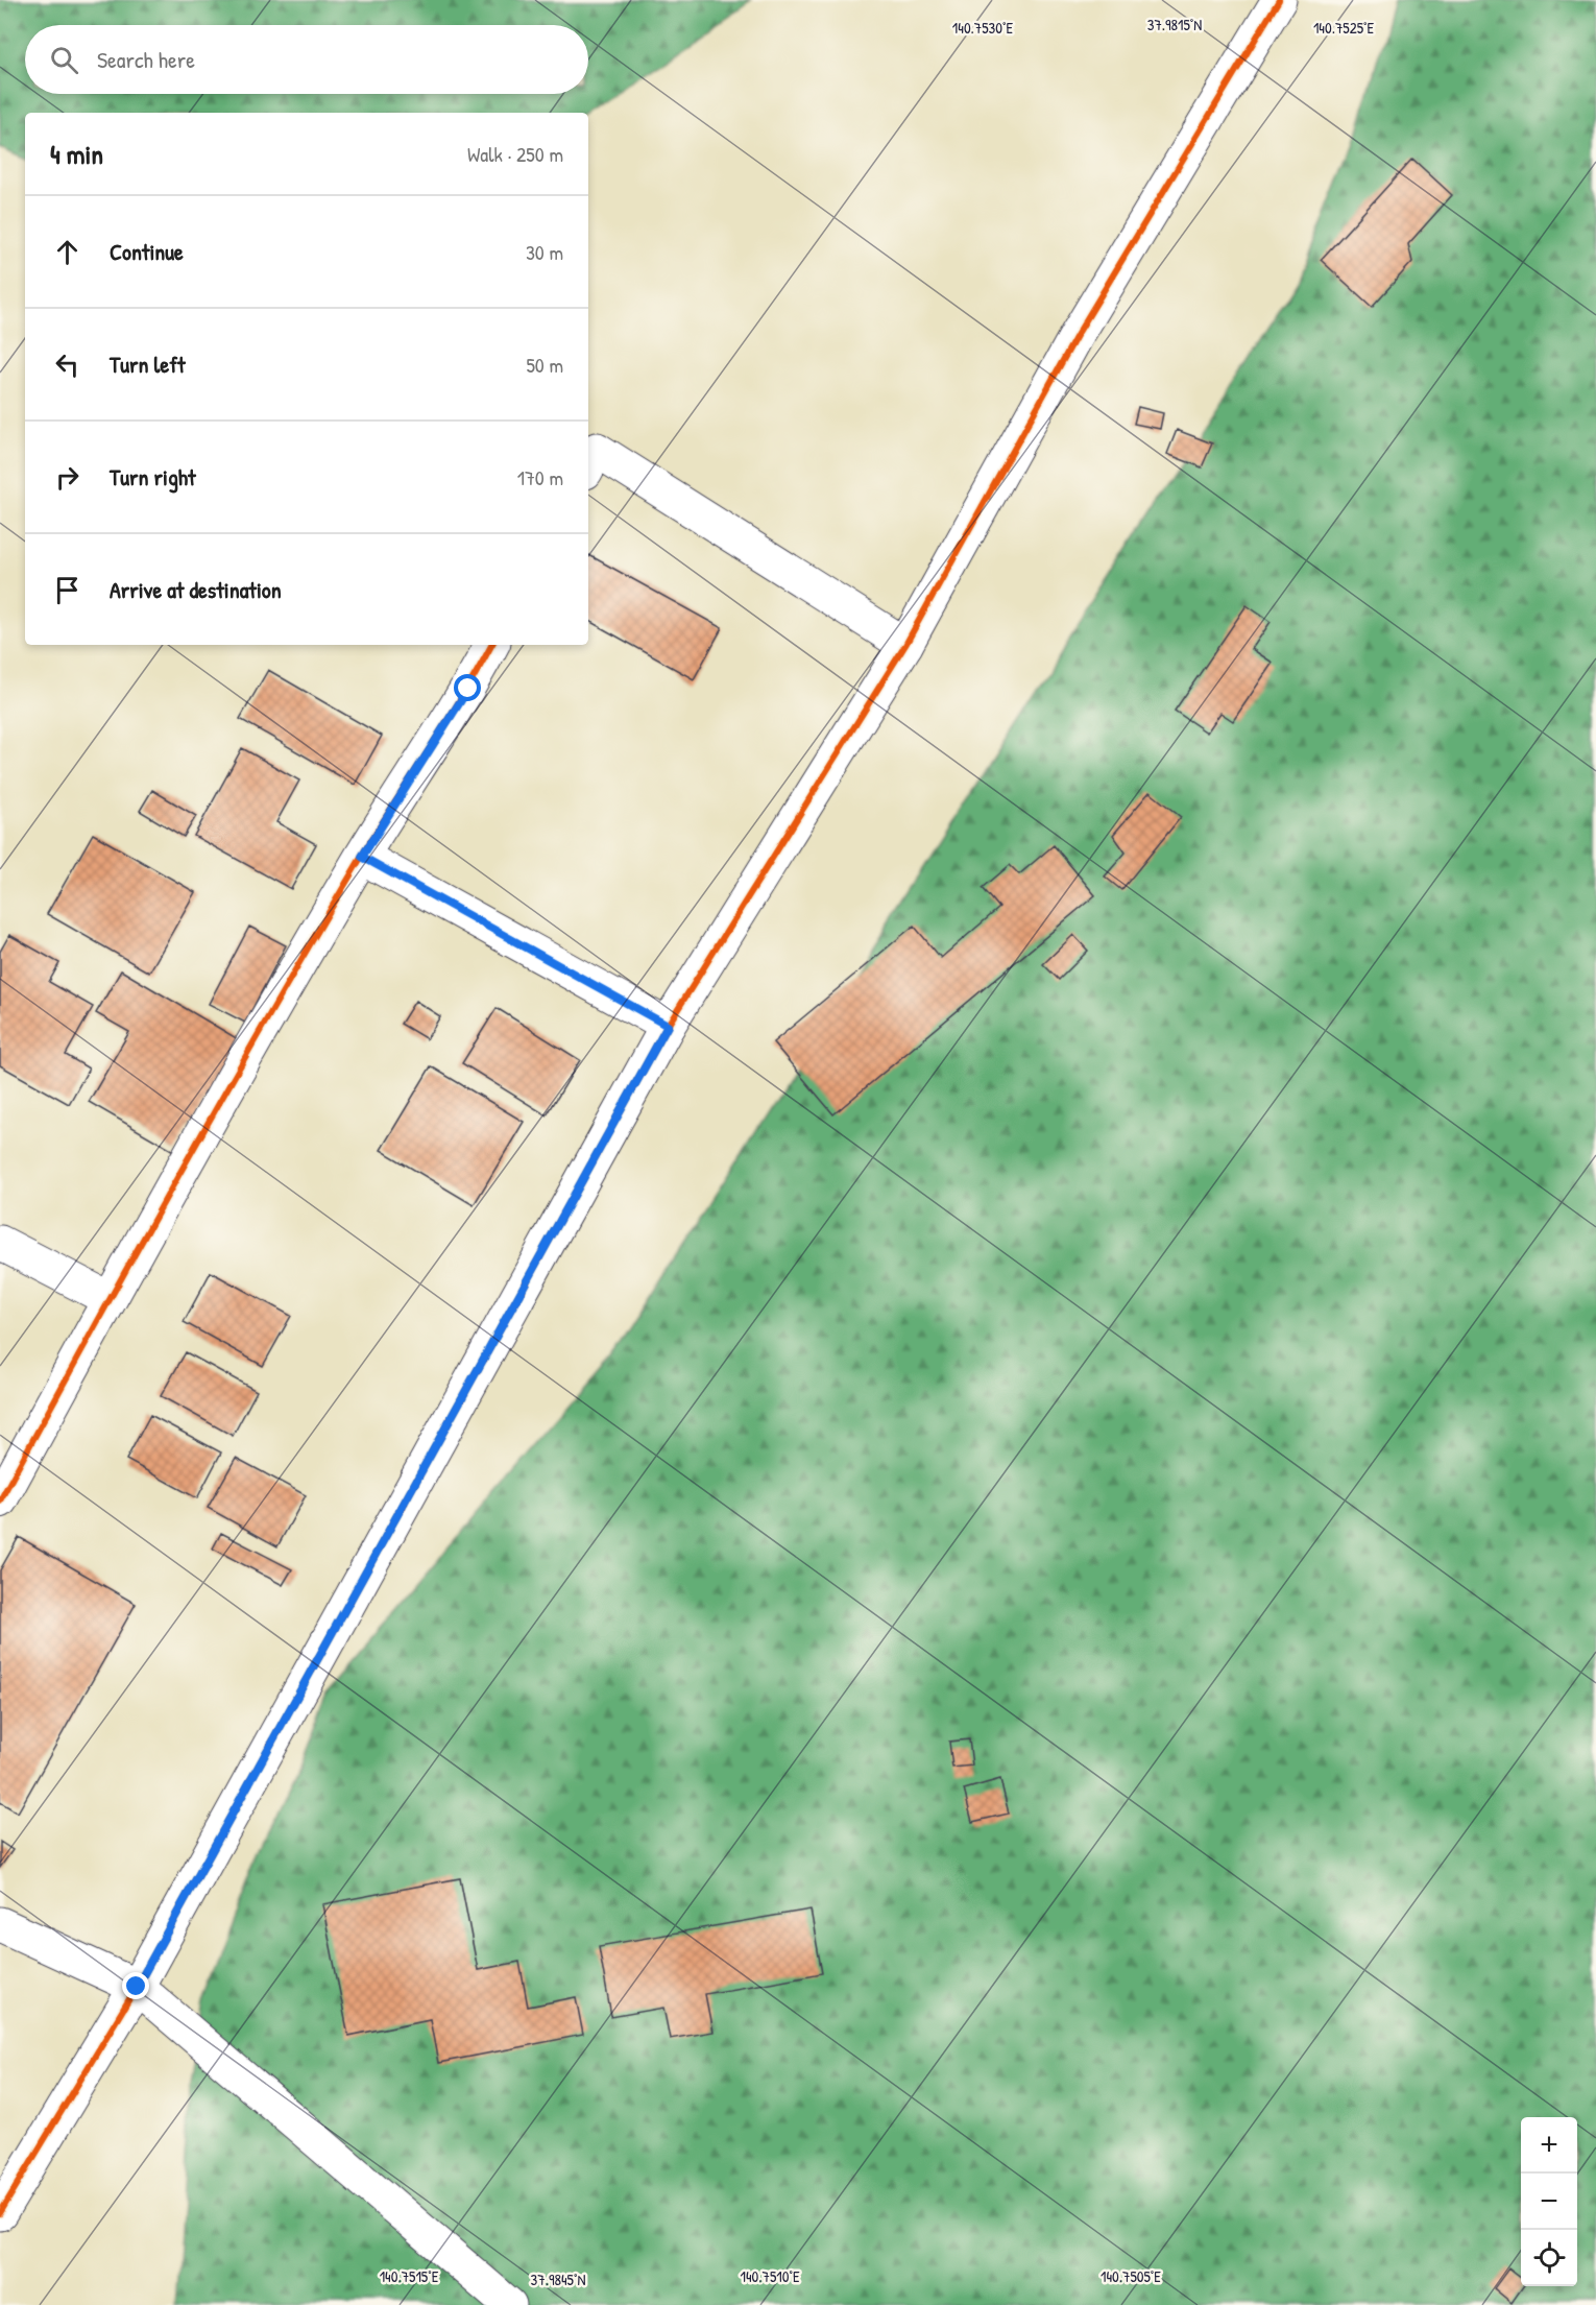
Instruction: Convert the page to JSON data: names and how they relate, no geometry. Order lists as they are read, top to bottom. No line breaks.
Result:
{"page":{"search":"Search here","heading":["4 min","Walk · 250 m"],"list":[["Continue","30 m"],["Turn left","50 m"],["Turn right","170 m"],"Arrive at destination"],"map_buttons":["+","−"]},"coordinates":["37.9815°N","140.7530°E","140.7525°E","140.7515°E","140.7510°E","140.7505°E","37.9845°N"]}
